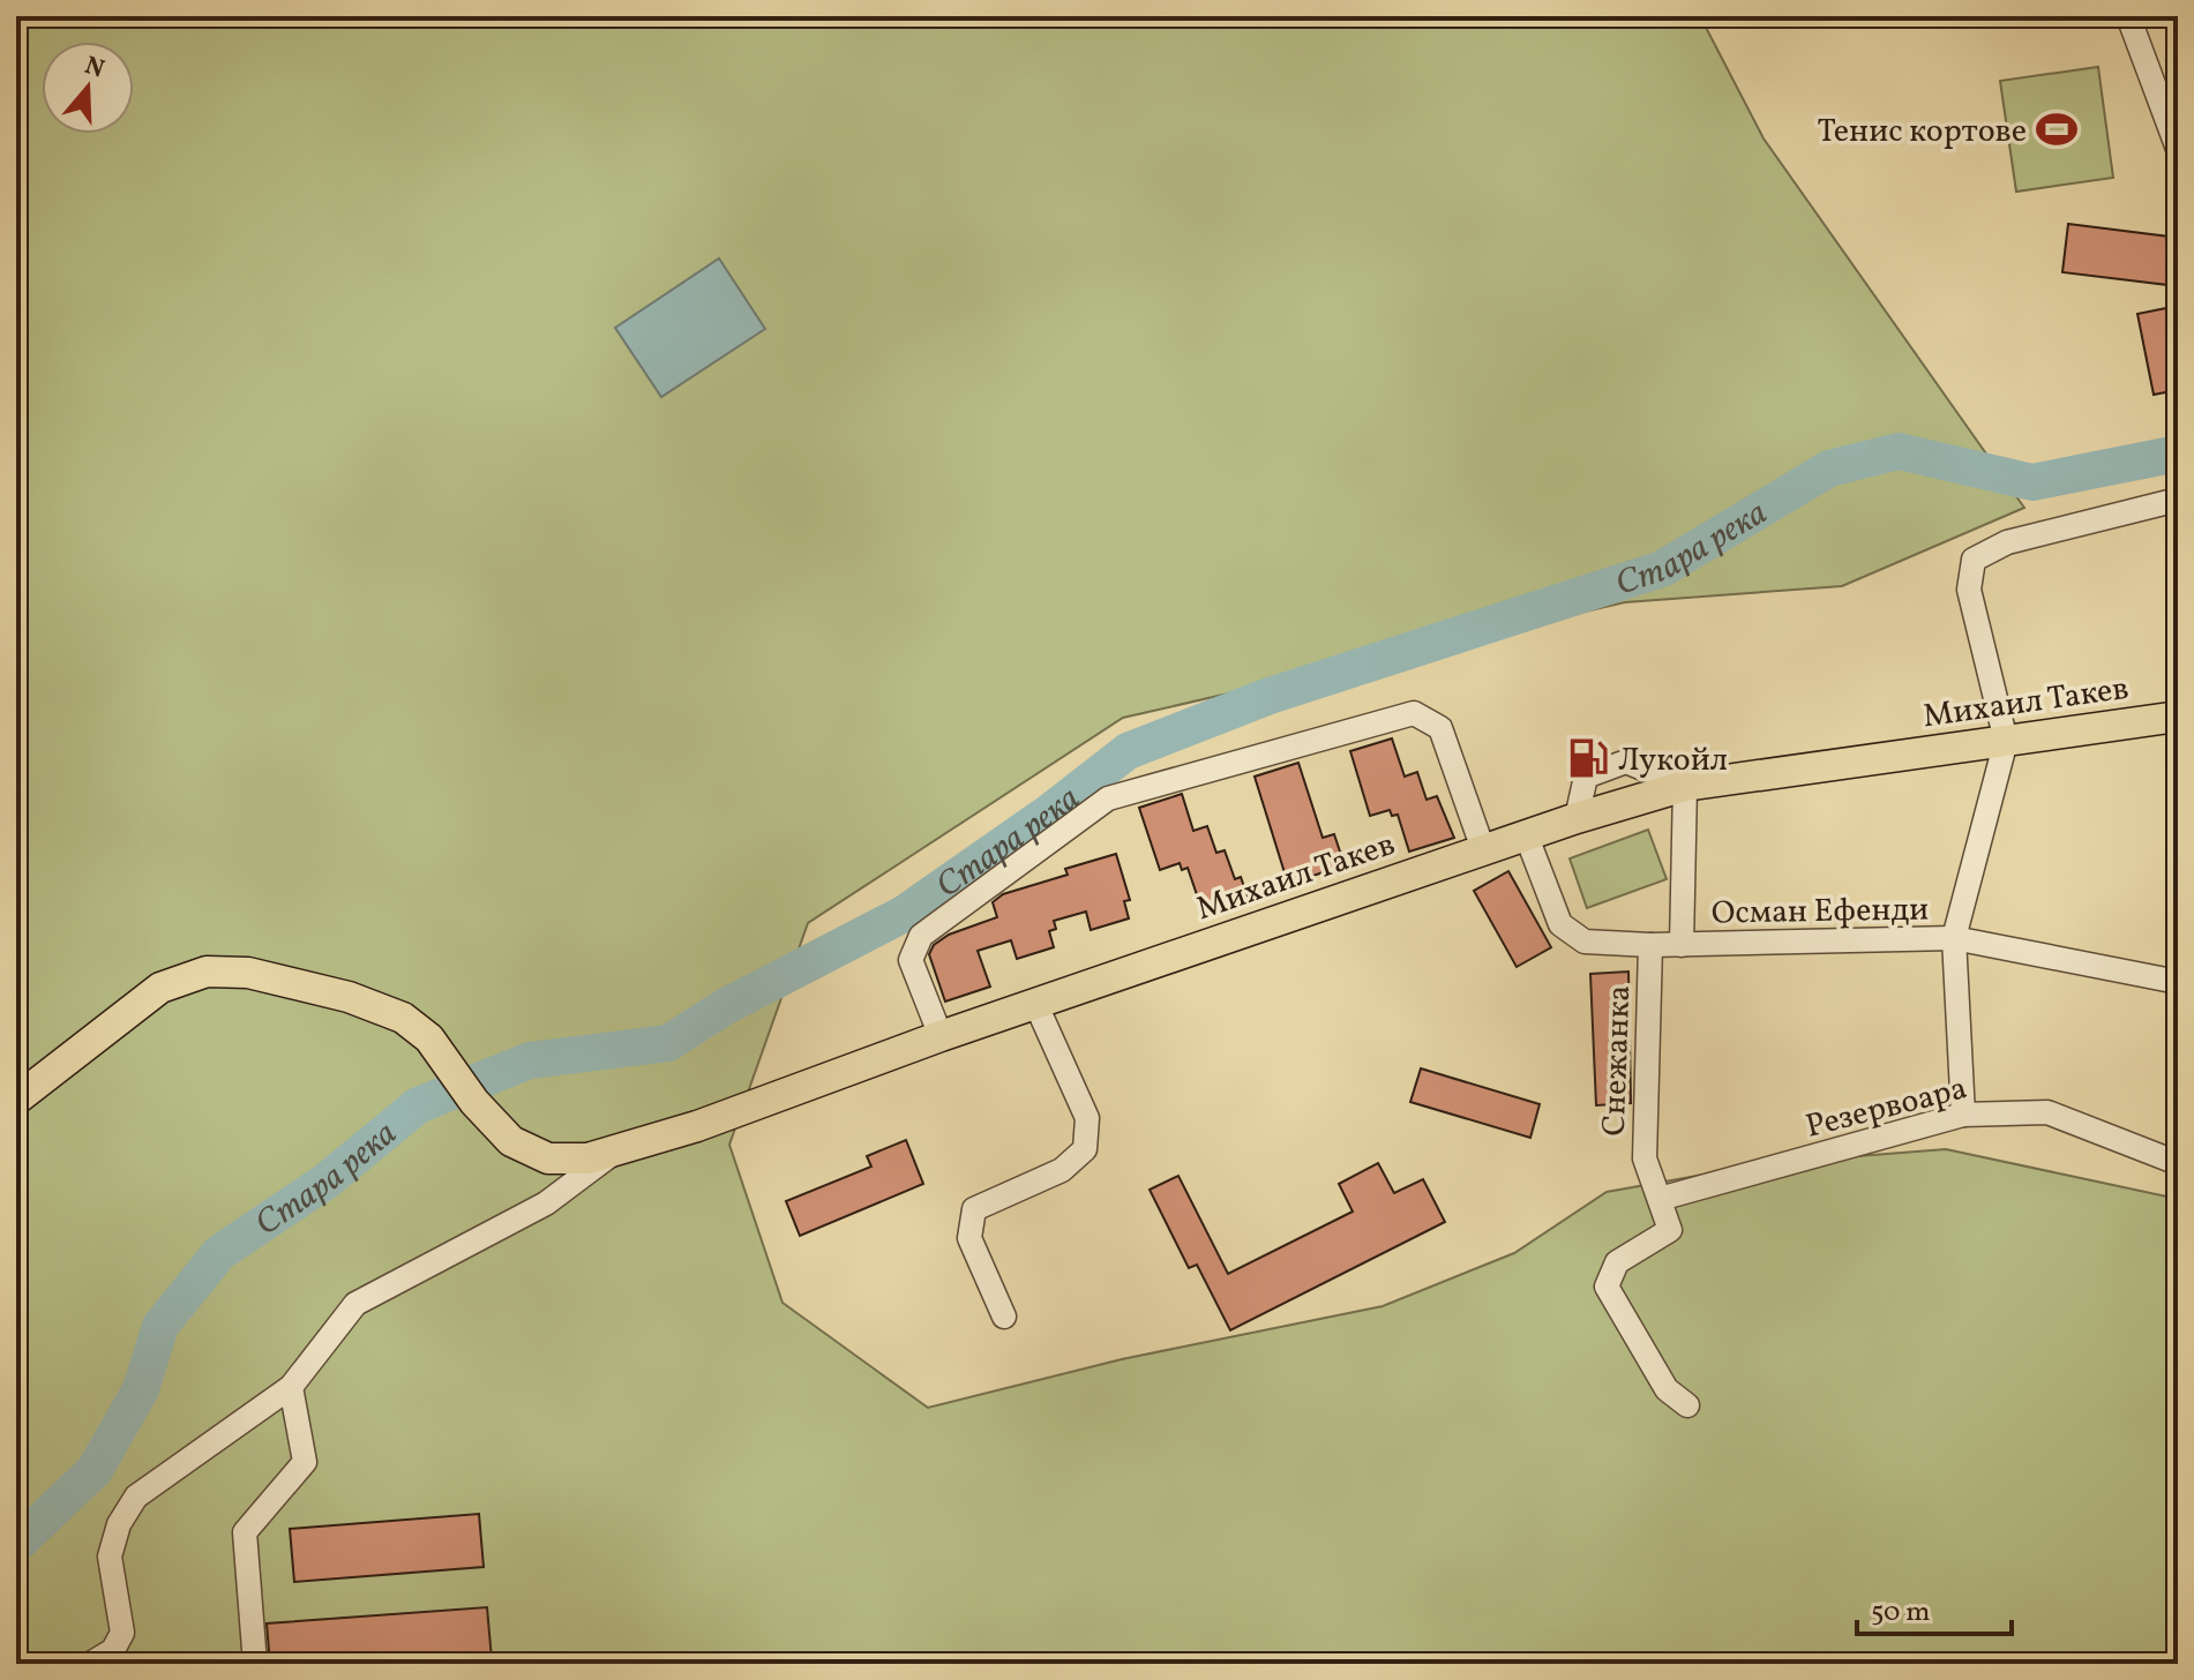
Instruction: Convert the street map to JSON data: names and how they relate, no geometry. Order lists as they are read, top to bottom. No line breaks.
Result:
{"streets":{"main road":["Михаил Такев"],"street":["Осман Ефенди","Снежанка","Резервоара"]},"crossings":[["Михаил Такев","Осман Ефенди"],["Осман Ефенди","Снежанка"],["Снежанка","Резервоара"]],"water":["Стара река"],"places":{"sports":["Тенис кортове"],"fuel station":["Лукойл"]},"scale_bar":"50 m","north":"top"}
